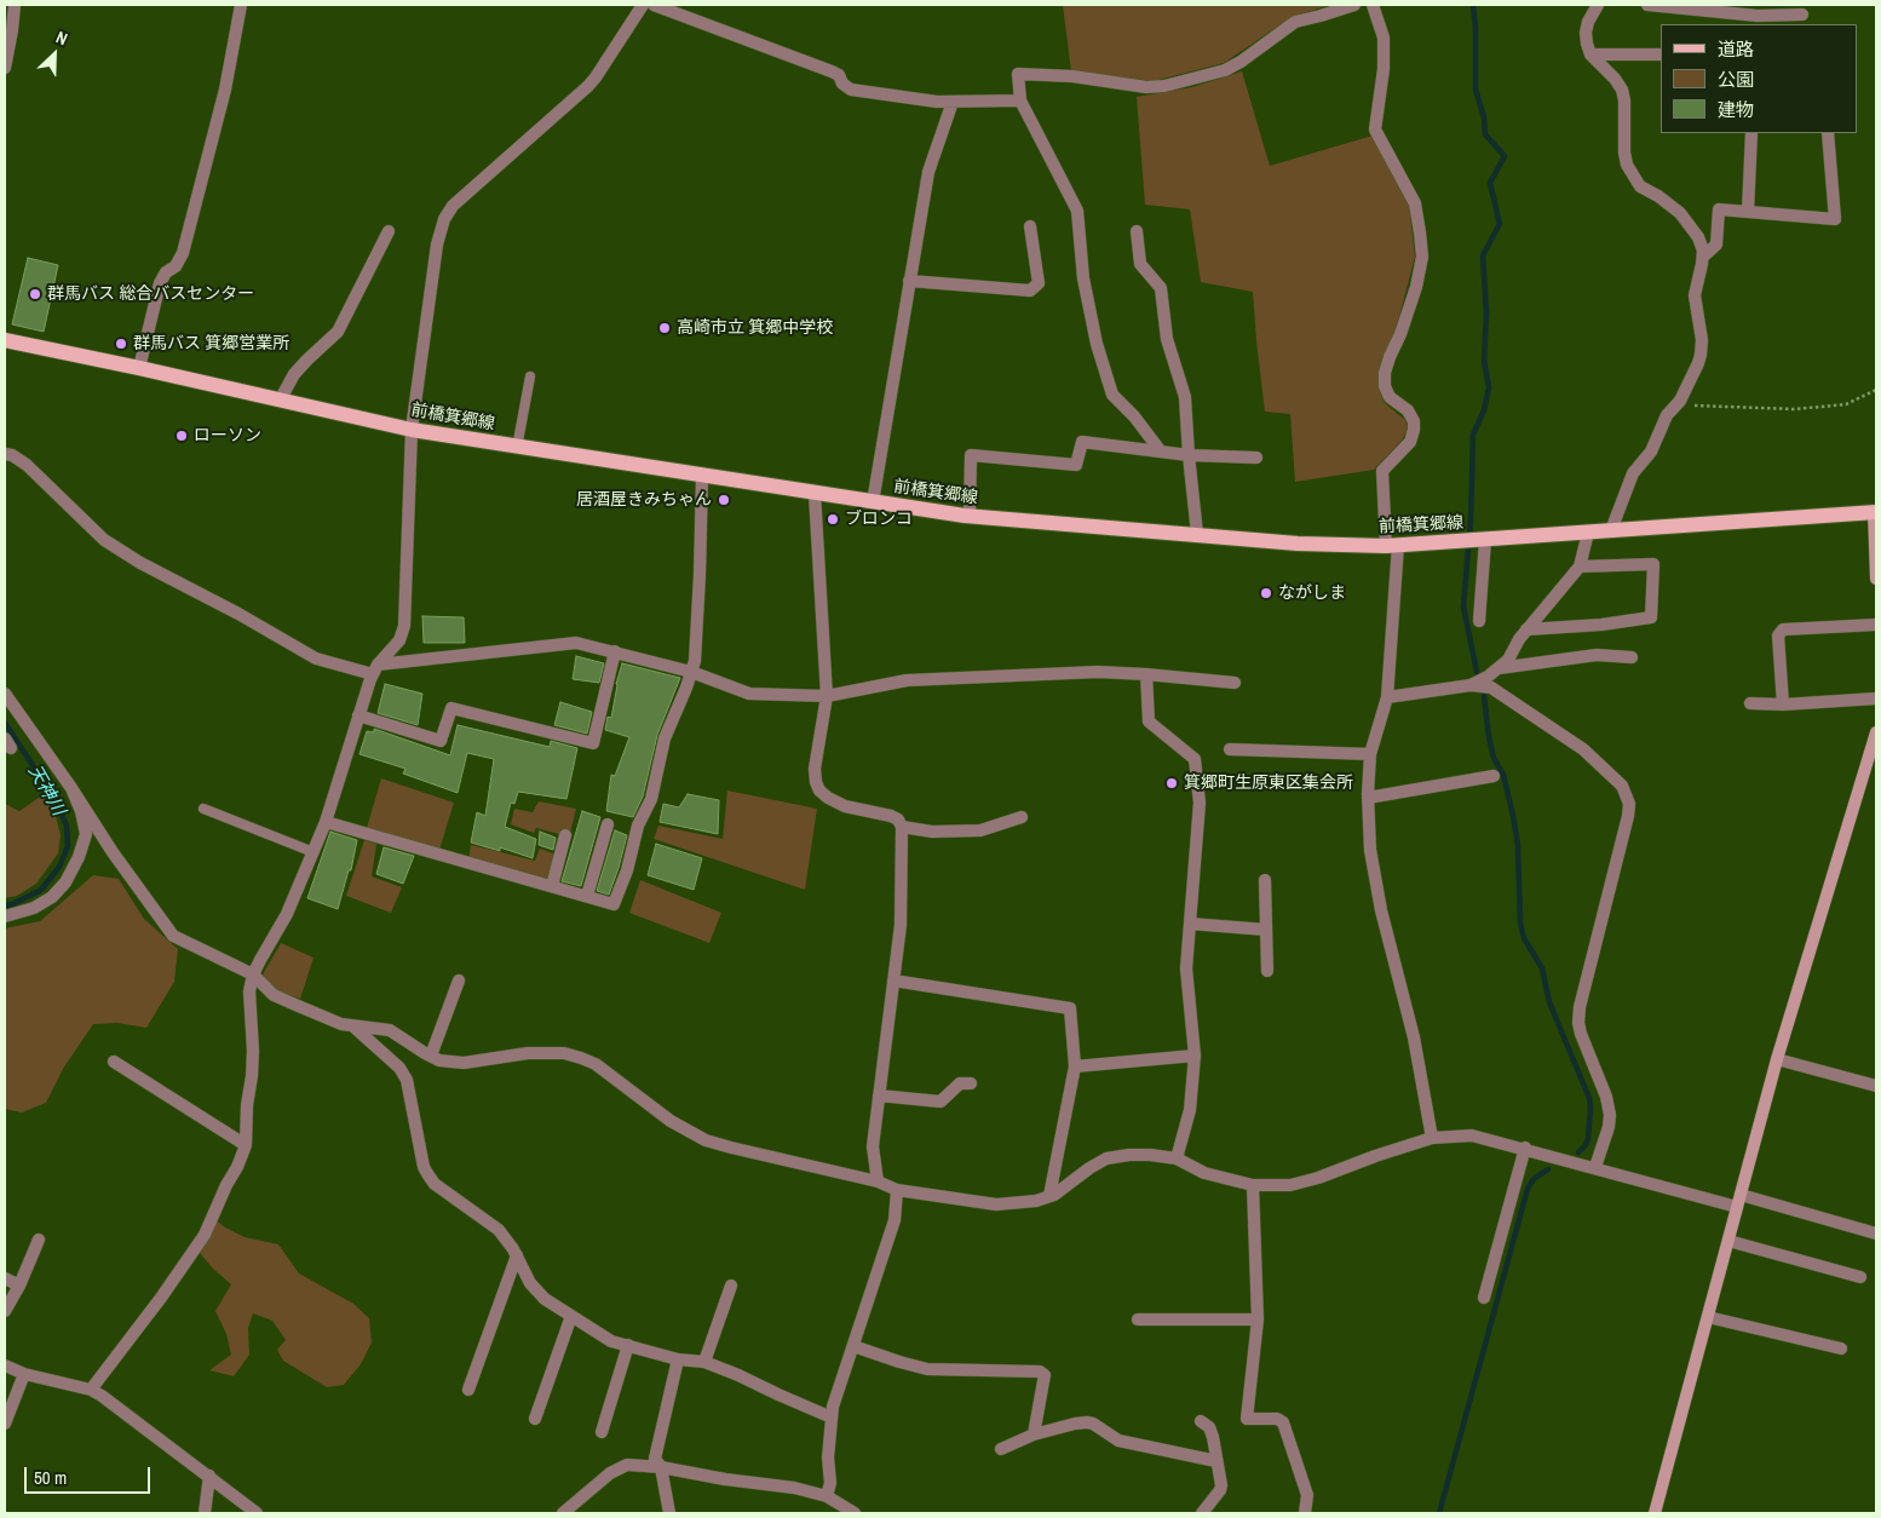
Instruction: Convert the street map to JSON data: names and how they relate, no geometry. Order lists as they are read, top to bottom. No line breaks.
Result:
{"streets":{"main road":["前橋箕郷線"]},"water":["天神川"],"places":["群馬バス 総合バスセンター","高崎市立 箕郷中学校","群馬バス 箕郷営業所","ローソン","居酒屋きみちゃん","ブロンコ","ながしま","箕郷町生原東区集会所"],"legend":["道路","公園","建物"],"scale_bar":"50 m","north":"top right"}
